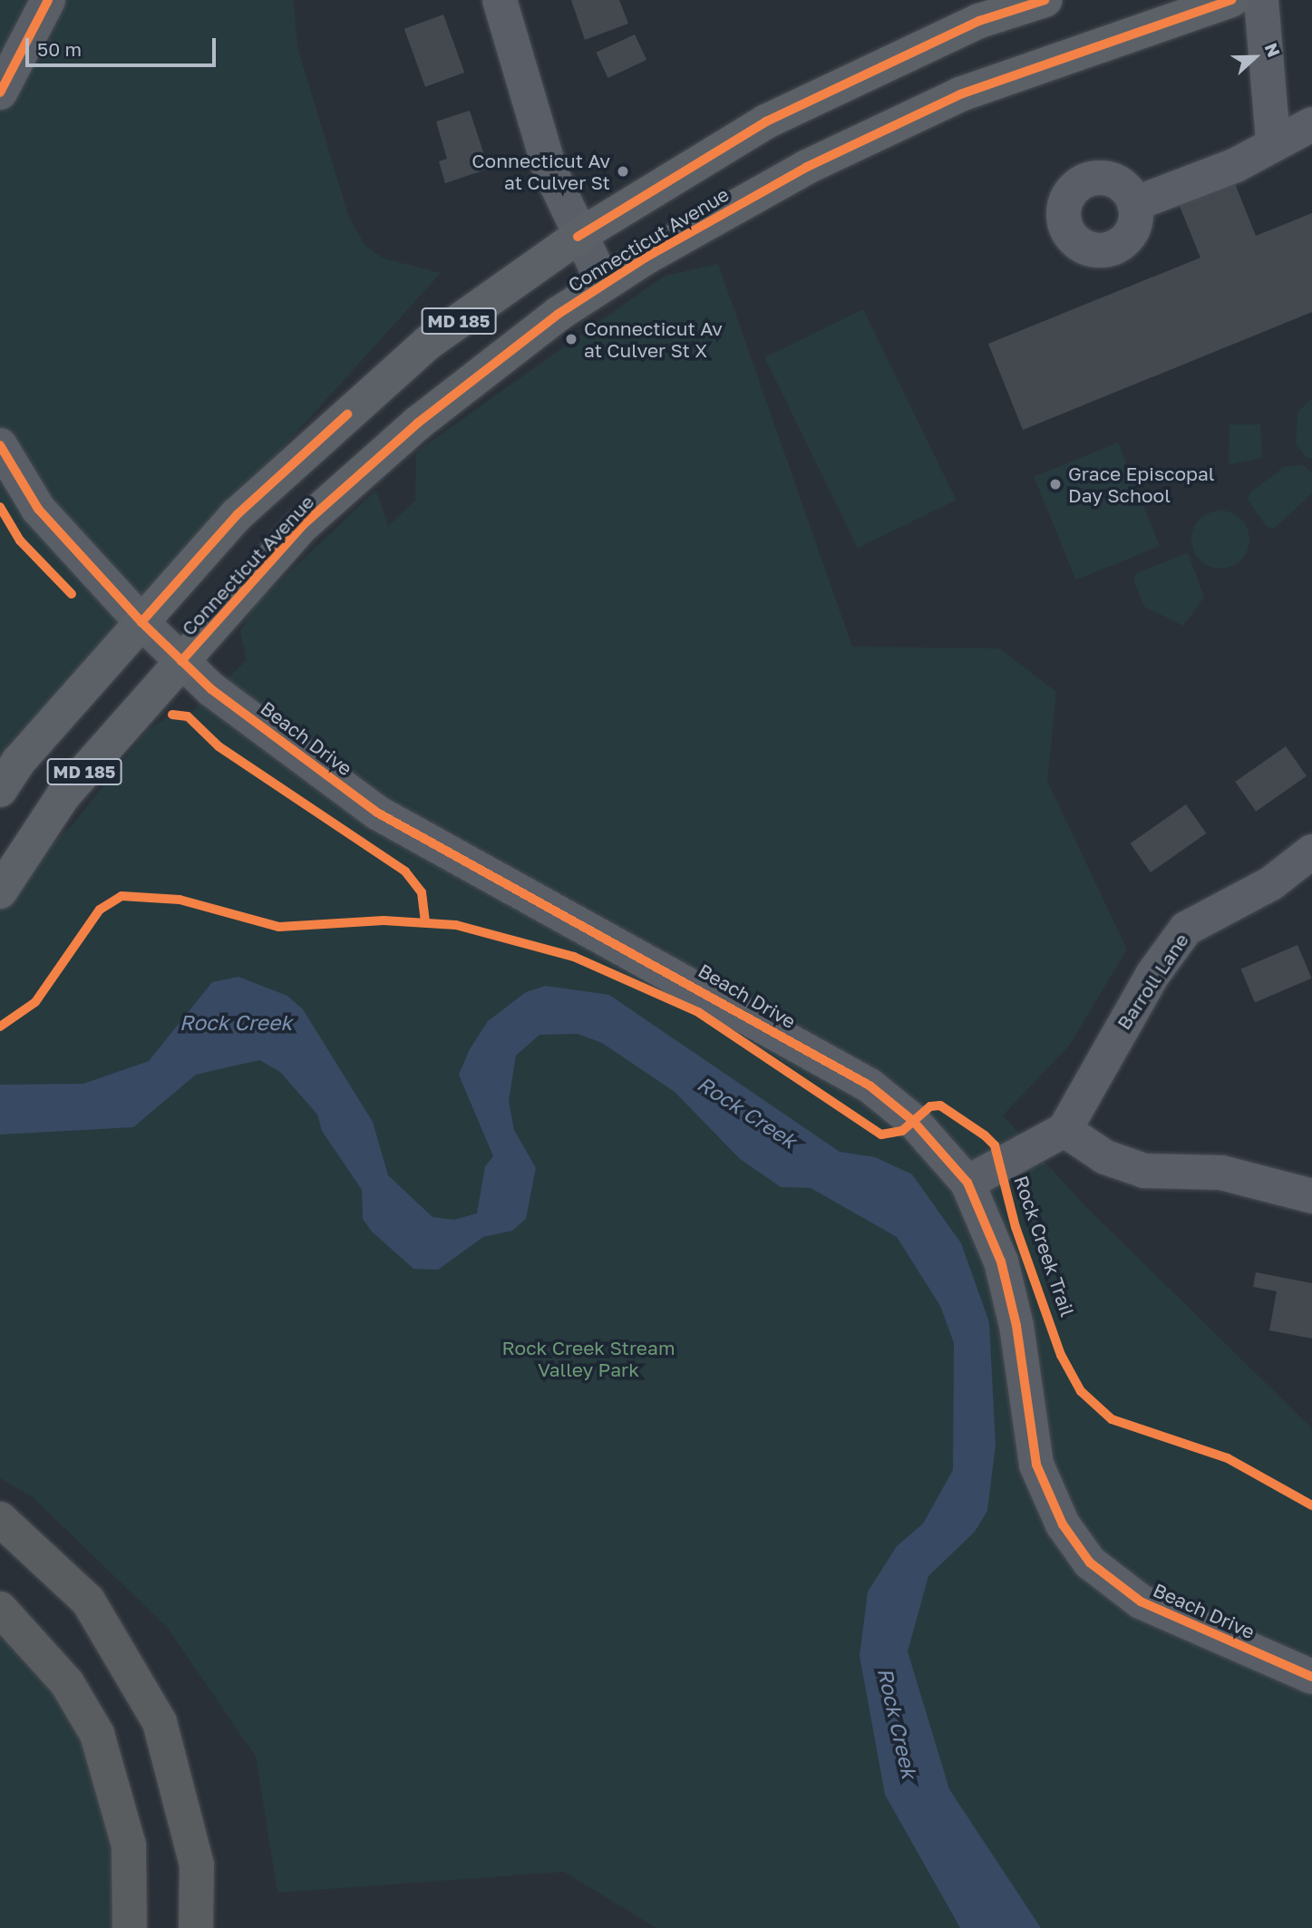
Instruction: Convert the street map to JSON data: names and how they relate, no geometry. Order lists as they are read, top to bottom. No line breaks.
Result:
{"streets":{"main road":["Connecticut Avenue","MD 185"],"street":["Beach Drive","Barroll Lane"],"cycle path":["Rock Creek Trail"]},"crossings":[["Connecticut Avenue","Beach Drive"]],"water":["Rock Creek"],"parks":["Rock Creek Stream Valley Park"],"places":["Connecticut Av at Culver St","Connecticut Av at Culver St X","Grace Episcopal Day School"],"scale_bar":"50 m","north":"right"}
